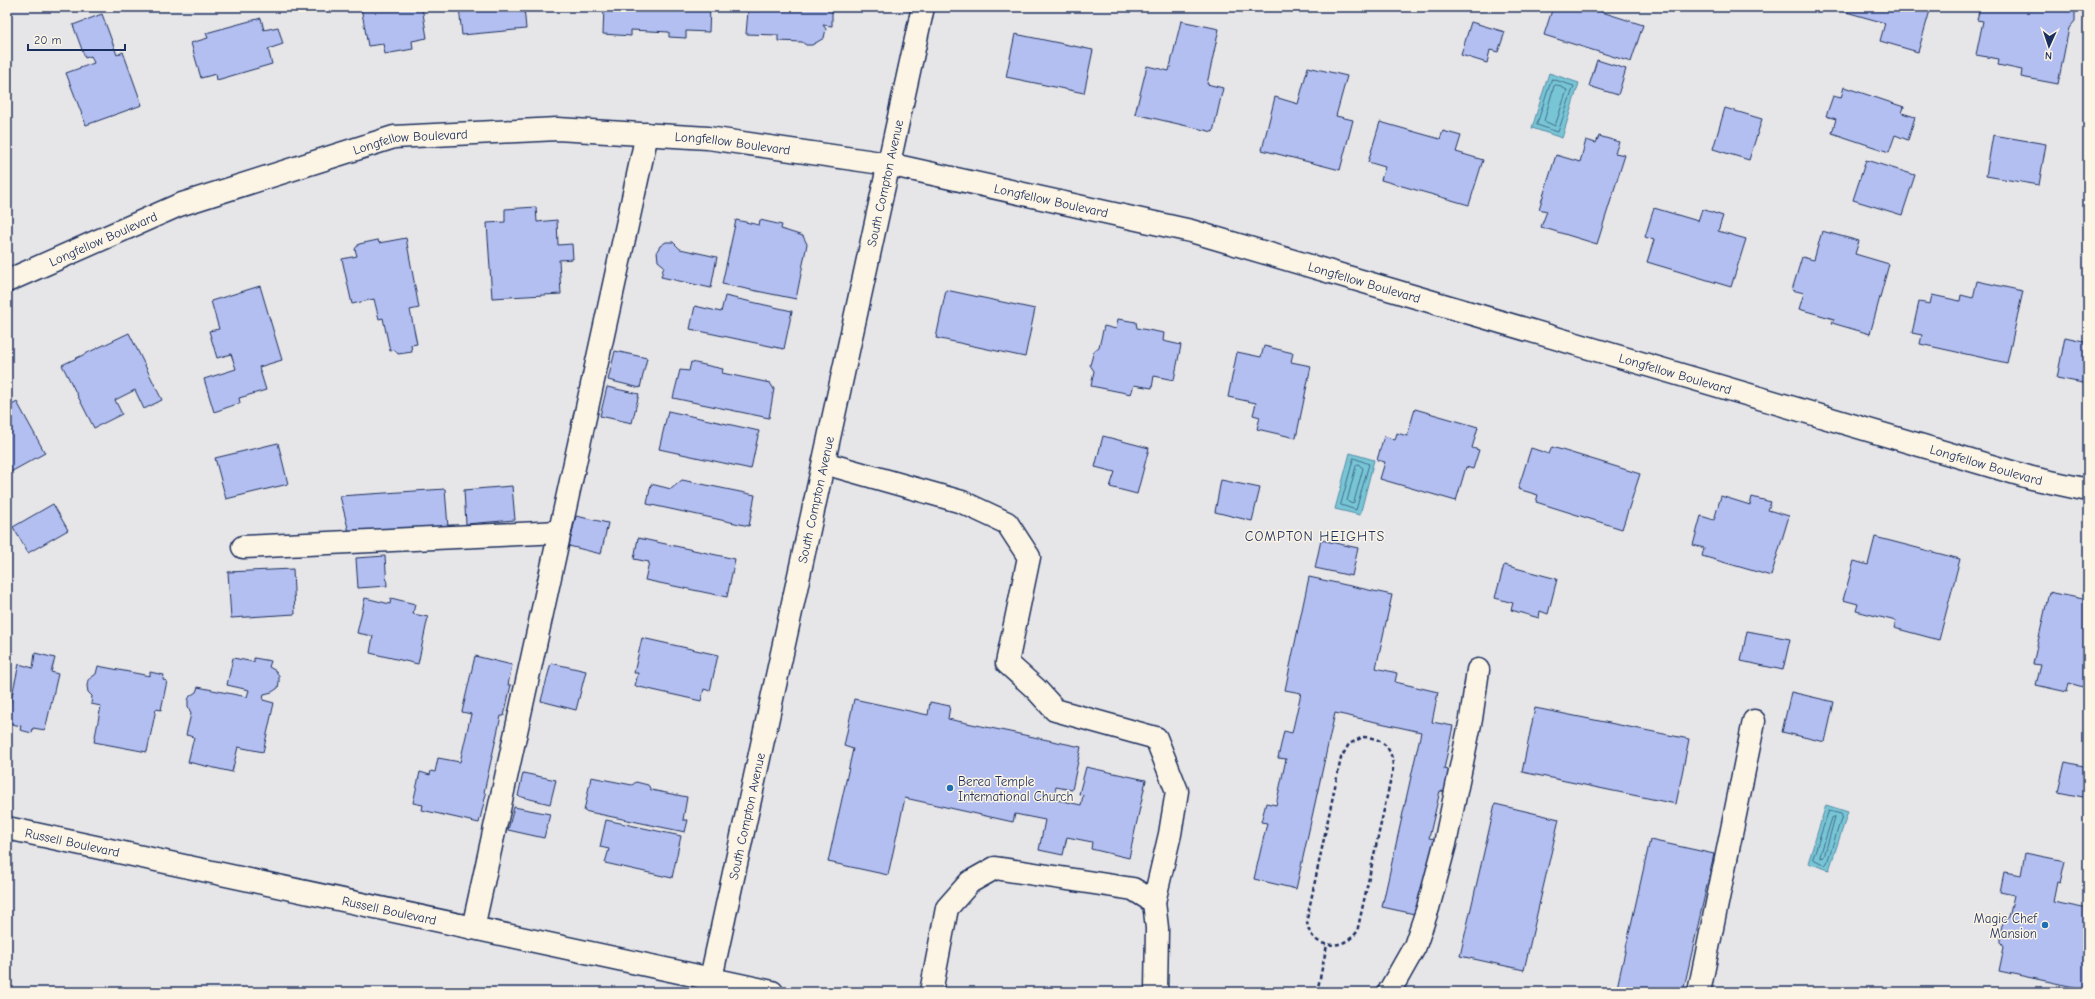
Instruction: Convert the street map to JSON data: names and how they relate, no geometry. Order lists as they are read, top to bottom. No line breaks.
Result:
{"streets":{"street":["Longfellow Boulevard","South Compton Avenue","Russell Boulevard"]},"crossings":[["Longfellow Boulevard","South Compton Avenue"],["South Compton Avenue","Russell Boulevard"]],"districts":["COMPTON HEIGHTS"],"places":["Berea Temple International Church","Magic Chef Mansion"],"scale_bar":"20 m","north":"bottom"}
